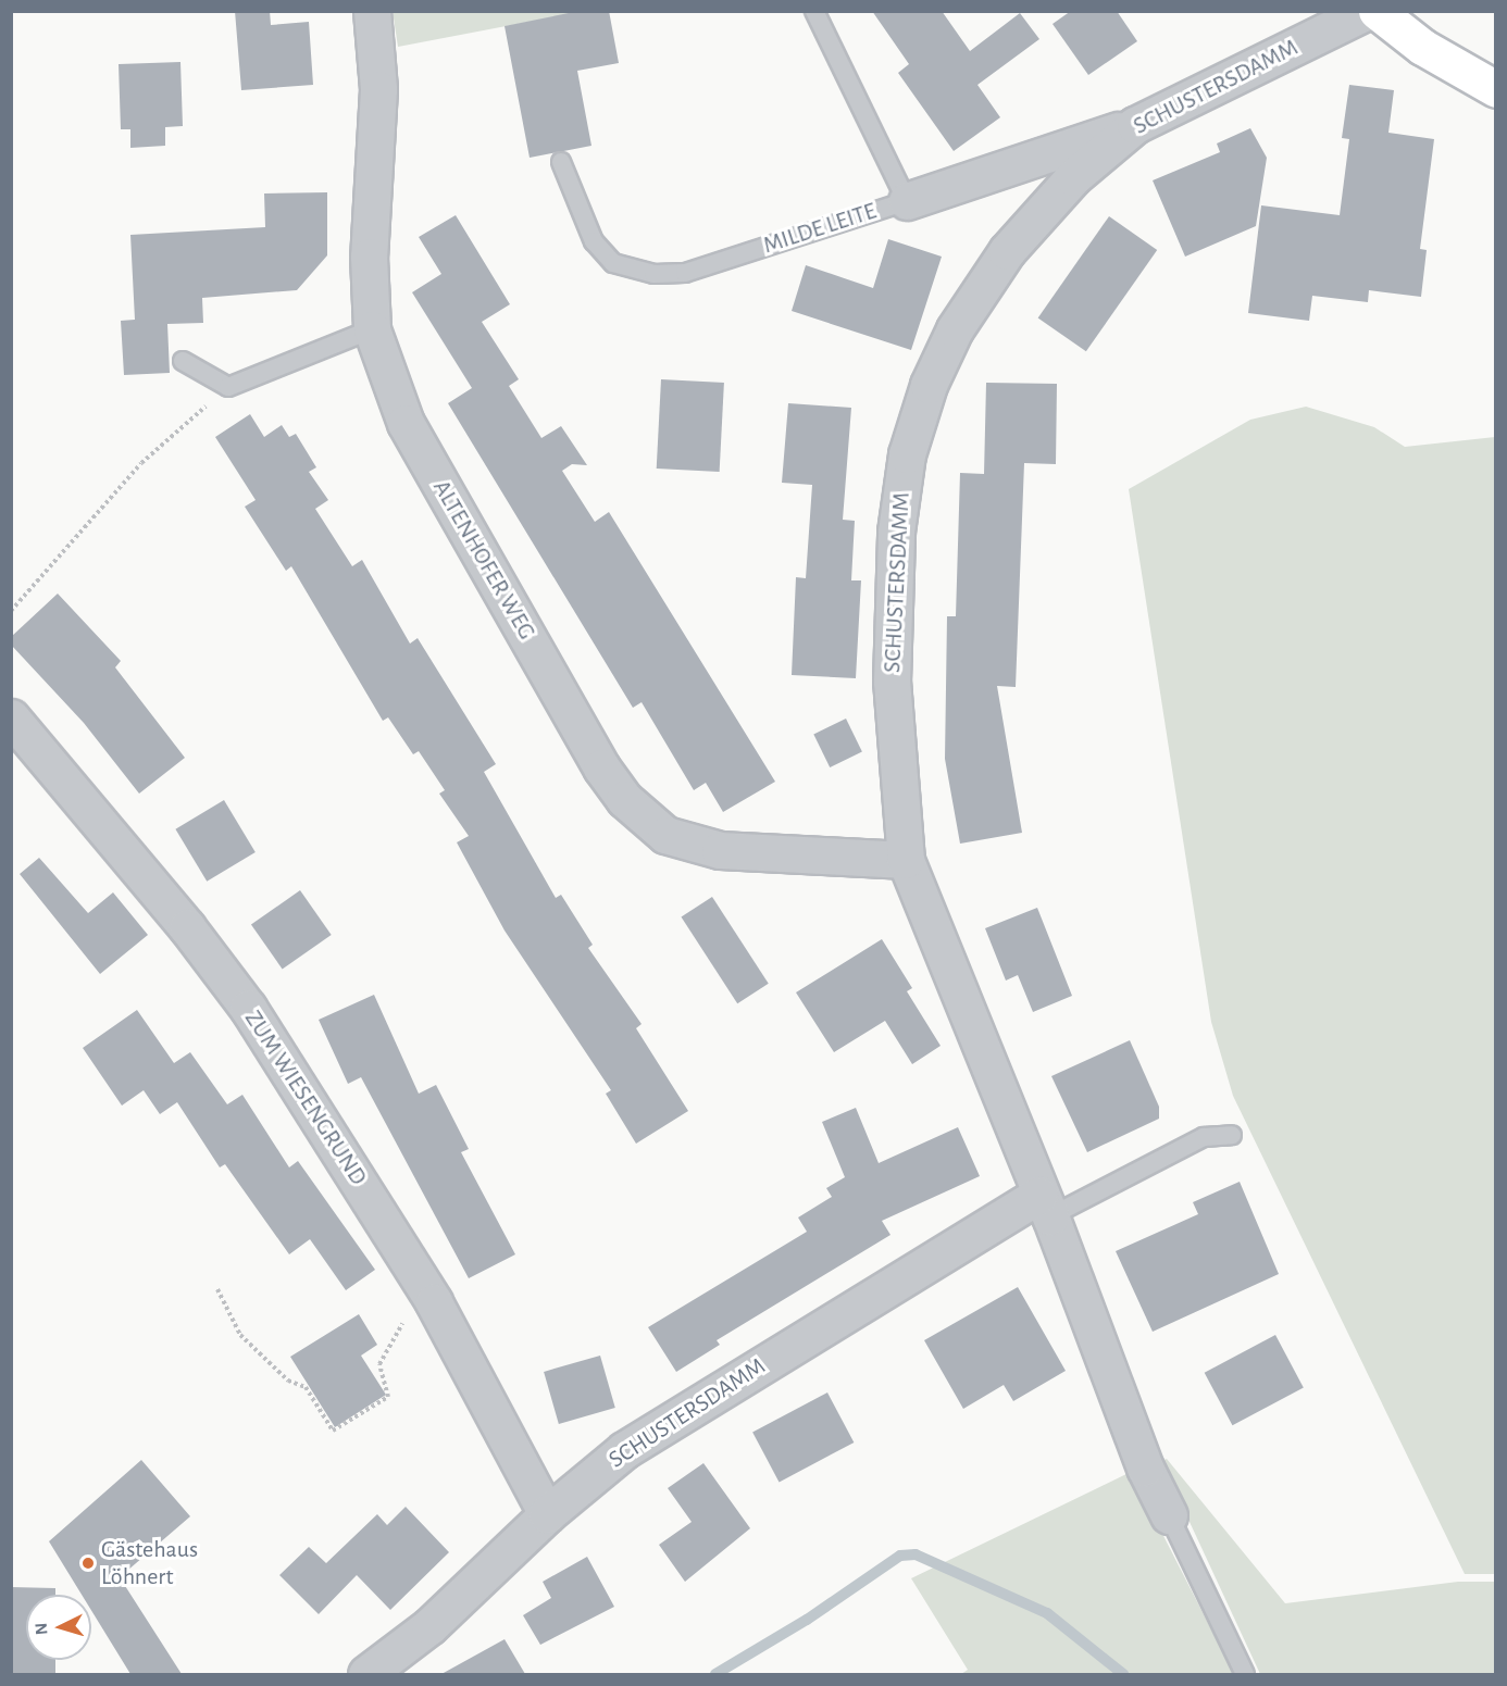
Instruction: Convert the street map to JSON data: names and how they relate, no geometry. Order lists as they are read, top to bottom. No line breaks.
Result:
{"streets":{"street":["SCHUSTERSDAMM","MILDE LEITE","ALTENHOFER WEG","ZUM WIESENGRUND"]},"crossings":[["SCHUSTERSDAMM","MILDE LEITE"],["SCHUSTERSDAMM","ALTENHOFER WEG"],["SCHUSTERSDAMM","ZUM WIESENGRUND"]],"places":["Gästehaus Löhnert"],"north":"left"}
